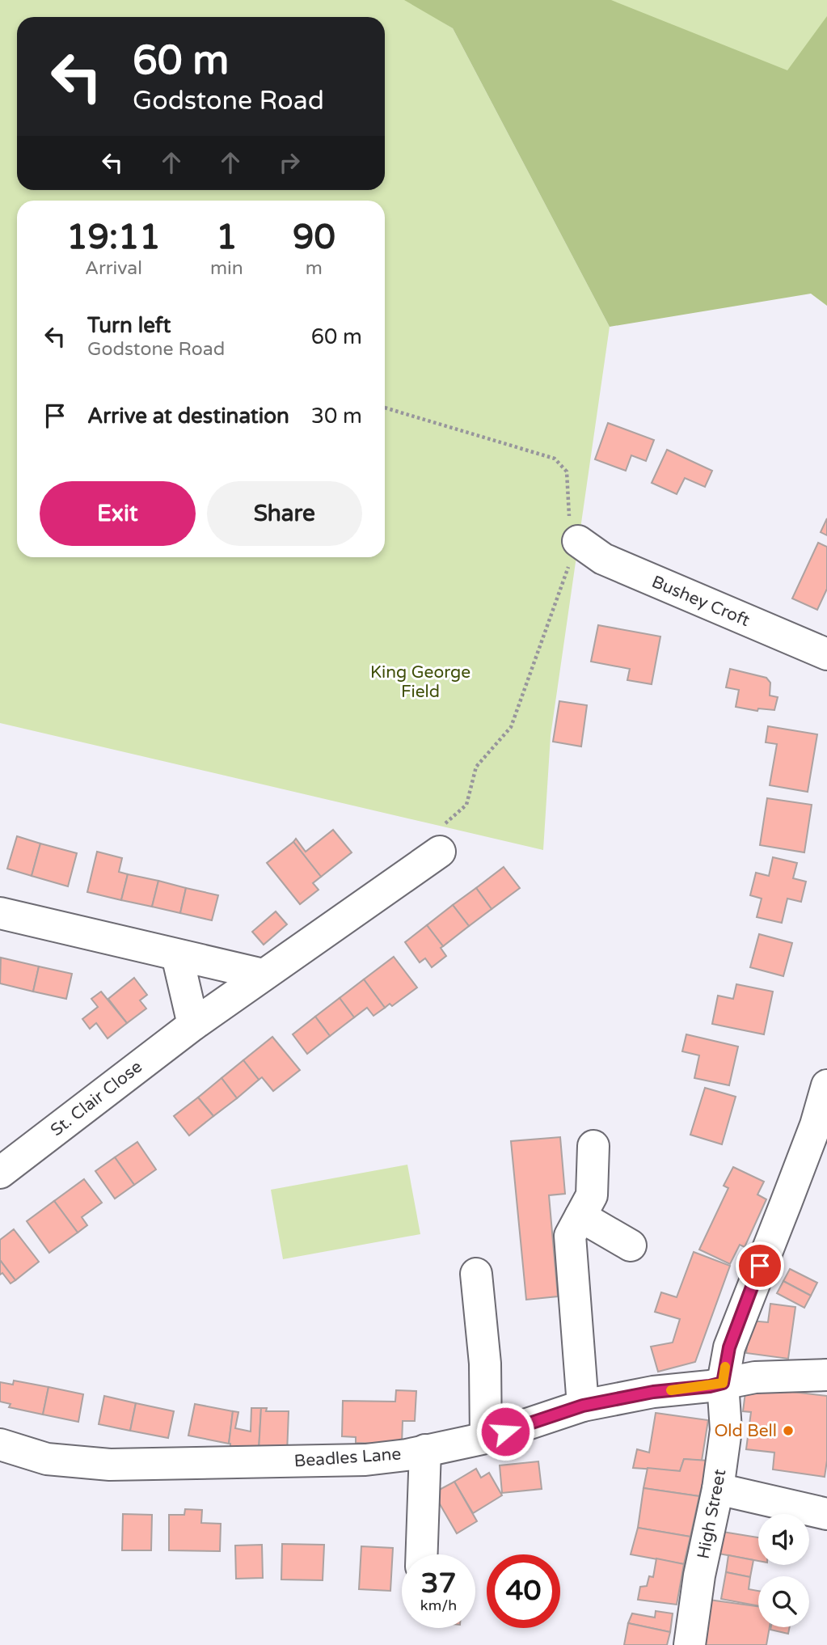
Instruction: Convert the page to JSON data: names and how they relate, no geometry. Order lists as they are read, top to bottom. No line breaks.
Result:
{"streets":{"street":["Bushey Croft","St. Clair Close","Beadles Lane","High Street"]},"crossings":[["Beadles Lane","High Street"]],"parks":["King George Field"],"places":["Old Bell"],"page":{"turn":["60 m","Godstone Road"],"eta":["19:11","Arrival","1","min","90","m"],"list":[{"name":"Turn left","note":"Godstone Road","value":"60 m"},{"name":"Arrive at destination","value":"30 m"}],"buttons":["Exit","Share"],"speed":"37 km/h","limit":"40"}}
